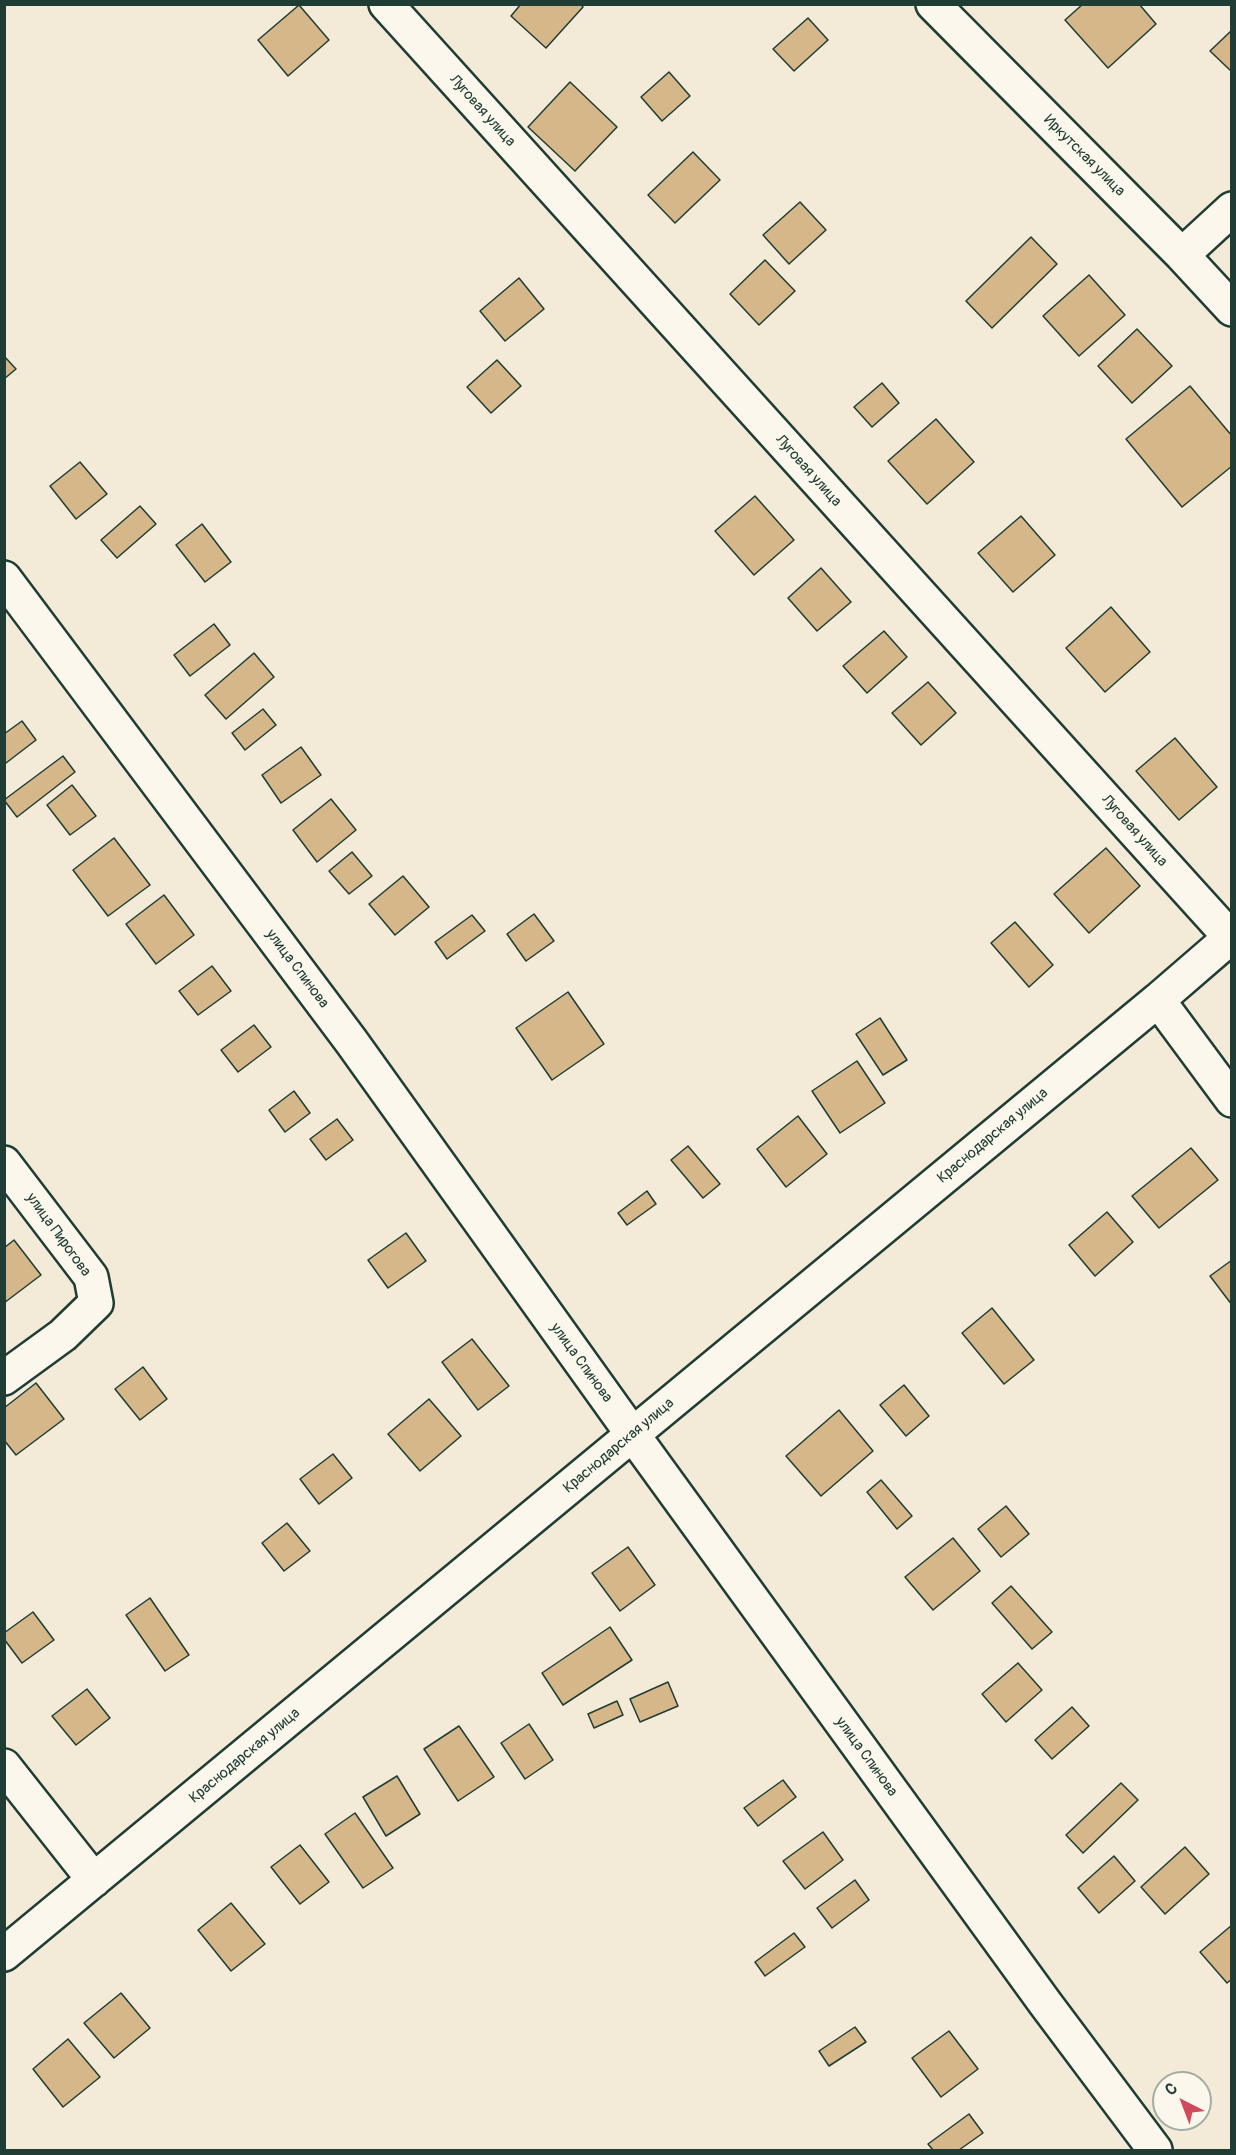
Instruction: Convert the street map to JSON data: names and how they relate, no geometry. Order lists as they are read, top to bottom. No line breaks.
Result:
{"streets":{"street":["Луговая улица","Иркутская улица","улица Спинова","Краснодарская улица","улица Пирогова"]},"crossings":[["Луговая улица","Краснодарская улица"],["улица Спинова","Краснодарская улица"]],"north":"top left"}
